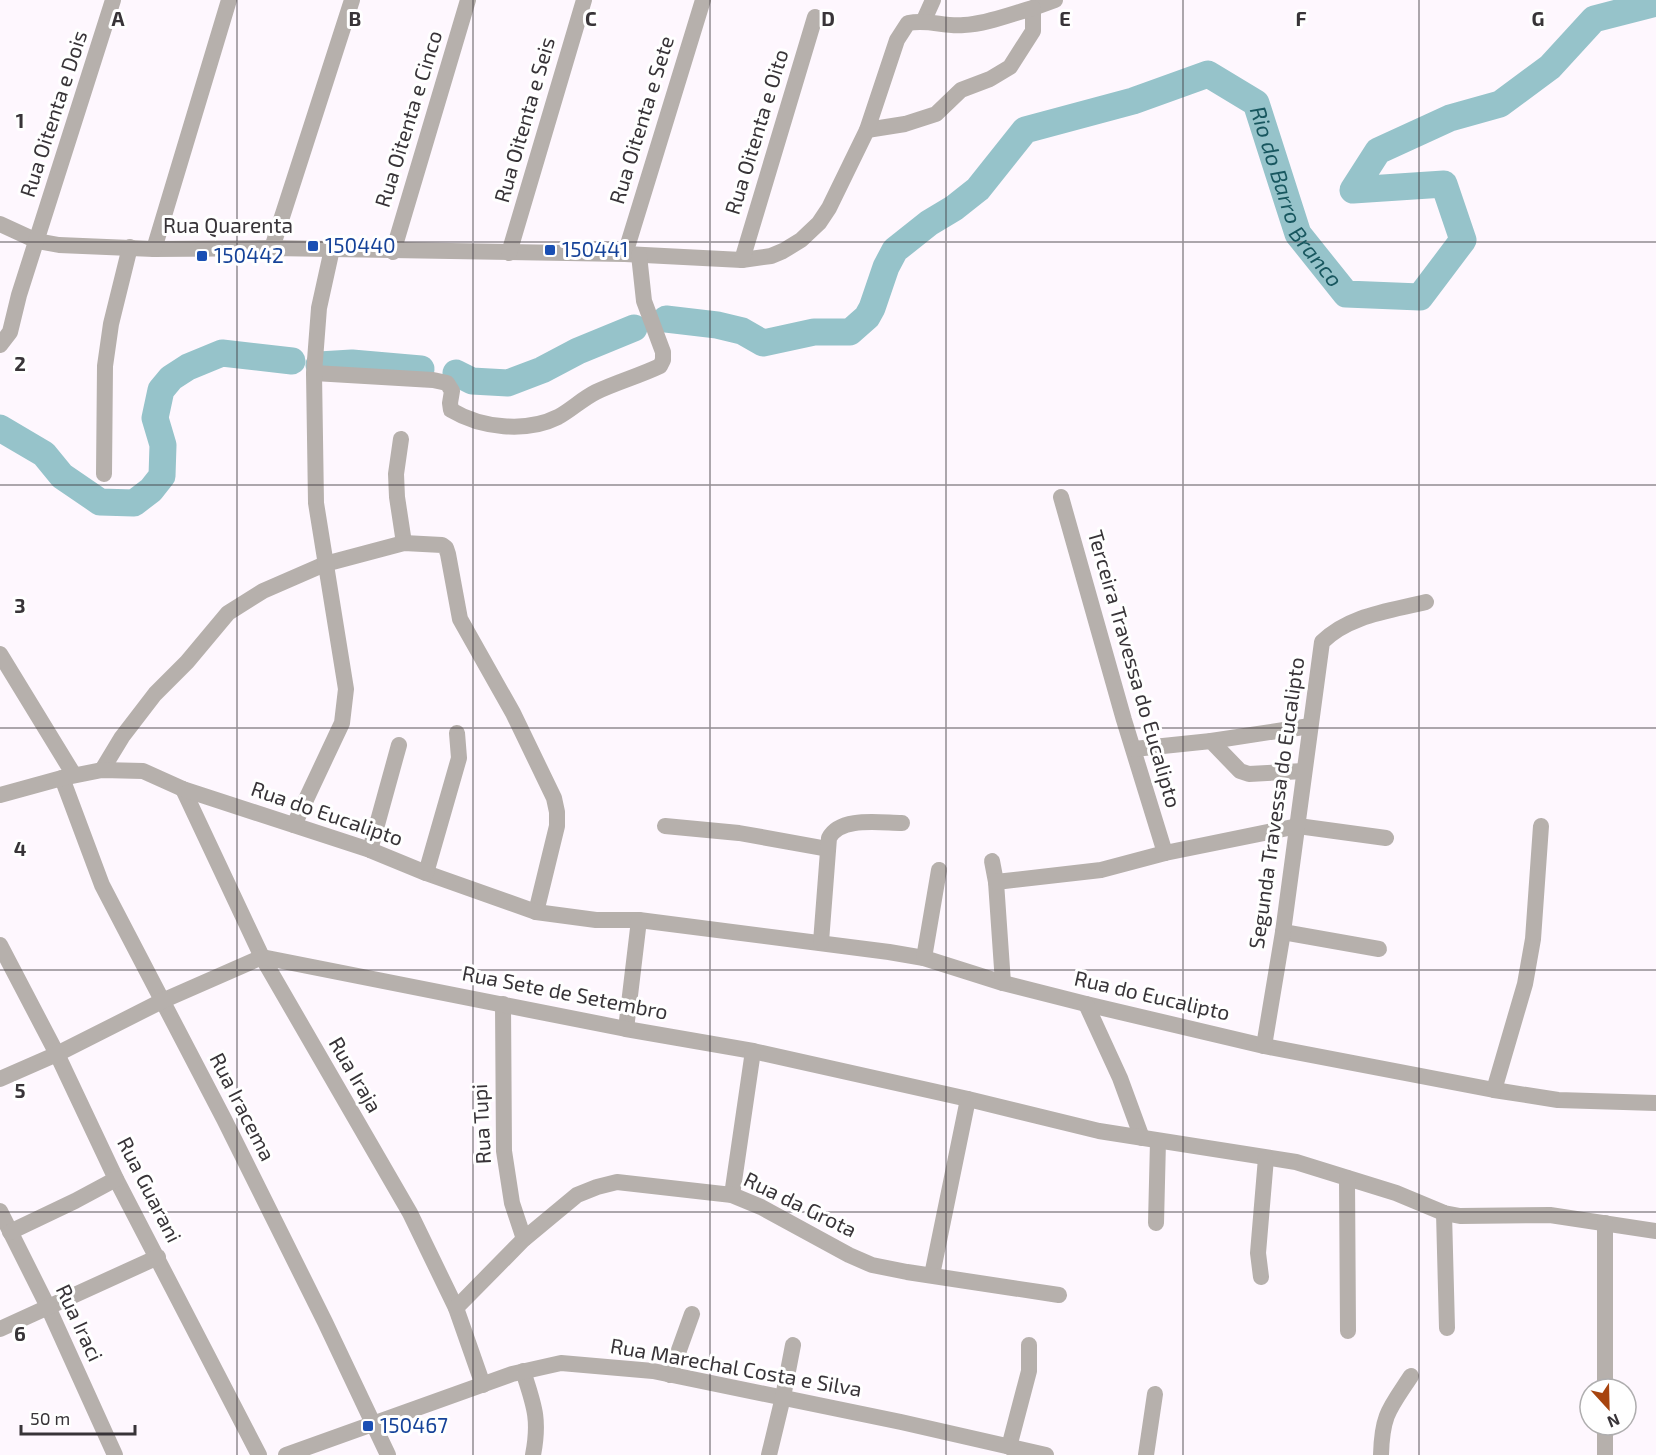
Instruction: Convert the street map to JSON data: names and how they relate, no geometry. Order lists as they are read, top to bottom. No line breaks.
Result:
{"streets":{"street":["Rua Oitenta e Dois","Rua Oitenta e Cinco","Rua Oitenta e Seis","Rua Oitenta e Sete","Rua Oitenta e Oito","Rua Quarenta","Terceira Travessa do Eucalipto","Segunda Travessa do Eucalipto","Rua do Eucalipto","Rua Sete de Setembro","Rua Iraja","Rua Iracema","Rua Tupi","Rua Guarani","Rua da Grota","Rua Iraci","Rua Marechal Costa e Silva"]},"crossings":[["Rua Oitenta e Dois","Rua Quarenta"],["Rua Oitenta e Cinco","Rua Quarenta"],["Rua Oitenta e Seis","Rua Quarenta"],["Rua Oitenta e Sete","Rua Quarenta"],["Rua Oitenta e Oito","Rua Quarenta"],["Segunda Travessa do Eucalipto","Rua do Eucalipto"],["Rua do Eucalipto","Rua Iraja"],["Rua do Eucalipto","Rua Iracema"],["Rua Sete de Setembro","Rua Iraja"],["Rua Sete de Setembro","Rua Tupi"],["Rua Iraja","Rua da Grota"],["Rua Iraja","Rua Marechal Costa e Silva"],["Rua Iracema","Rua Marechal Costa e Silva"],["Rua Tupi","Rua da Grota"]],"water":["Rio do Barro Branco"],"places":{"transit":["150440","150441","150442","150467"]},"scale_bar":"50 m","north":"bottom","grid":{"columns":["A","B","C","D","E","F","G"],"rows":["1","2","3","4","5","6"]}}
